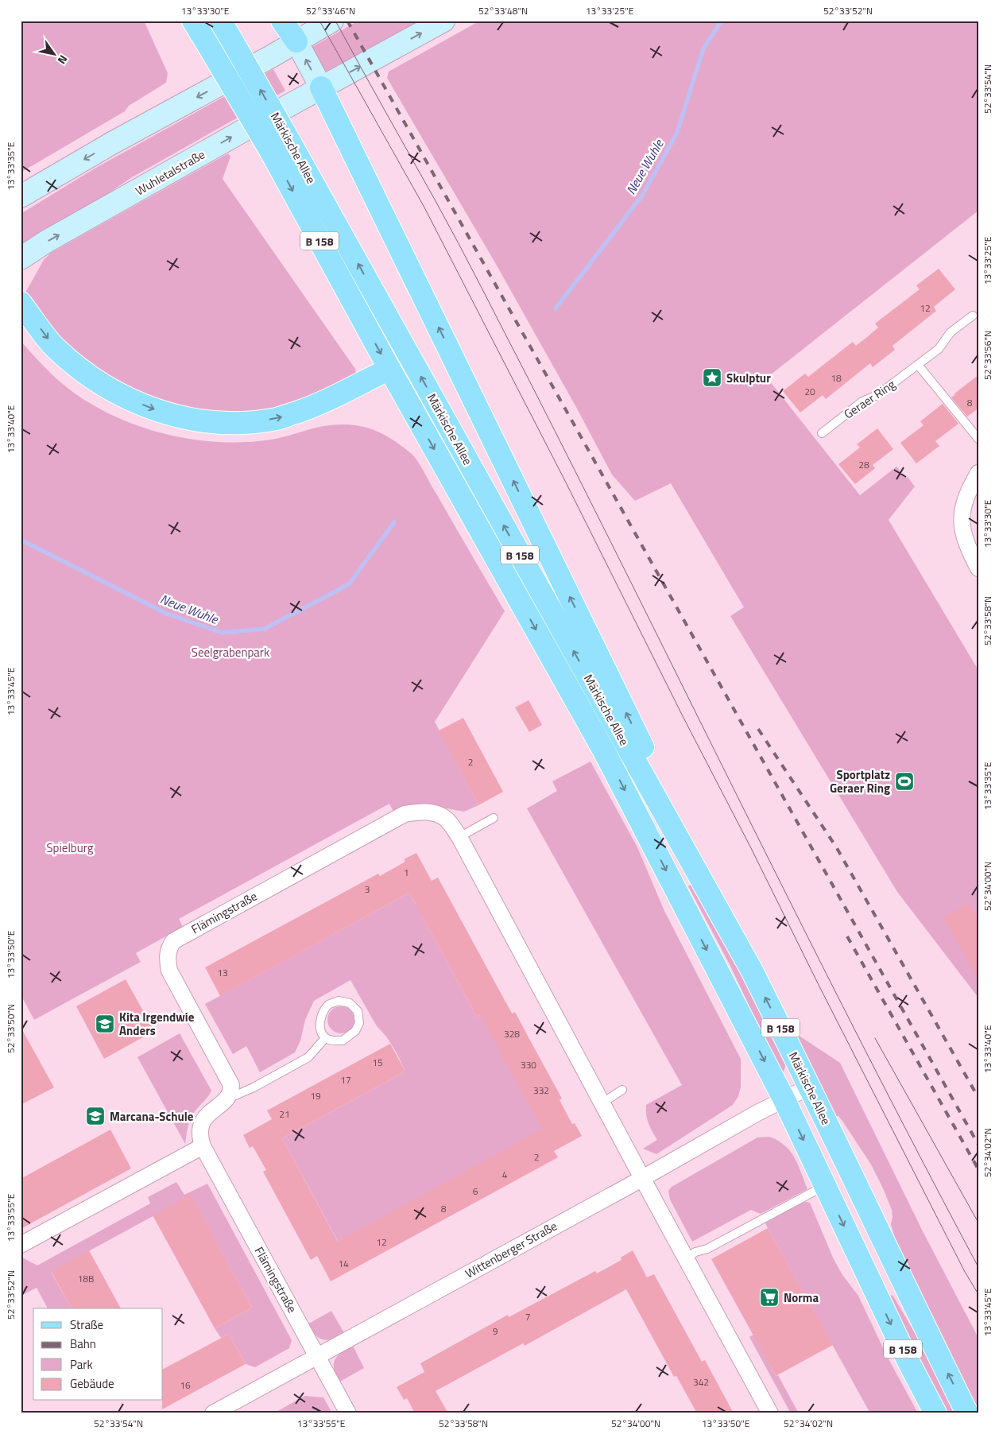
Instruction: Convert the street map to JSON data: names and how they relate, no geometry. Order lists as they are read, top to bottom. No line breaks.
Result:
{"streets":{"main road":["Märkische Allee","Wuhletalstraße","B 158"],"street":["Flämingstraße","Wittenberger Straße"],"lane":["Geraer Ring"]},"crossings":[["Märkische Allee","Wittenberger Straße"],["Flämingstraße","Wittenberger Straße"]],"water":["Neue Wuhle"],"parks":["Seelgrabenpark","Spielburg"],"places":{"place":["Skulptur"],"sports":["Sportplatz Geraer Ring"],"school or university":["Kita Irgendwie Anders","Marcana-Schule"],"supermarket":["Norma"]},"house_numbers":["12","18","20","8","28","2","1","3","13","328","15","330","17","332","19","21","2","4","6","8","12","14","18B","7","9","342","16"],"legend":["Straße","Bahn","Park","Gebäude"],"north":"bottom right","coordinates":["13°33'30\"E","52°33'46\"N","52°33'48\"N","13°33'25\"E","52°33'52\"N","52°33'54\"N","13°33'35\"E","52°33'56\"N","13°33'40\"E","52°33'58\"N","13°33'45\"E","52°34'00\"N","13°33'50\"E","52°33'50\"N","52°34'02\"N","13°33'55\"E"]}
